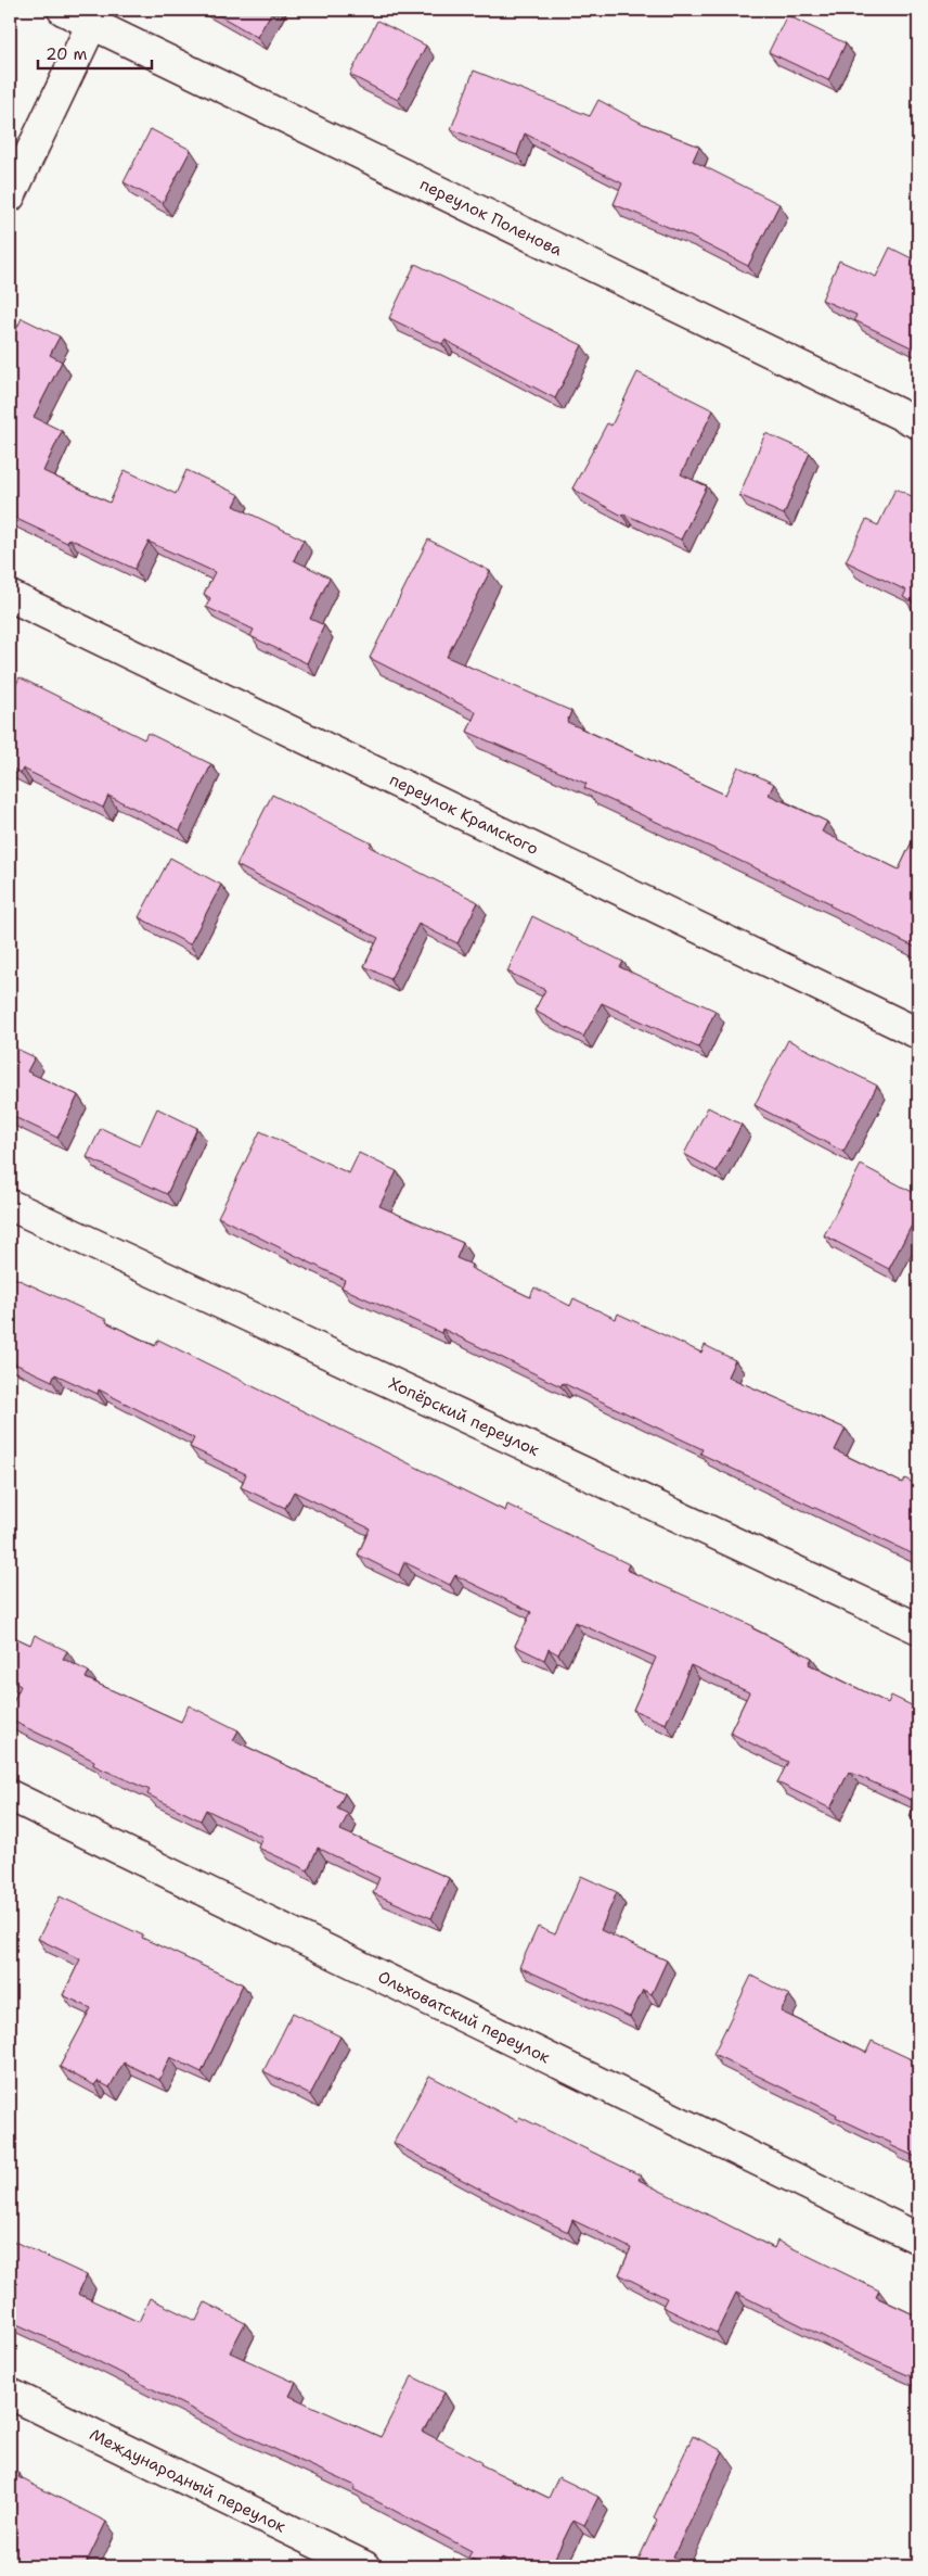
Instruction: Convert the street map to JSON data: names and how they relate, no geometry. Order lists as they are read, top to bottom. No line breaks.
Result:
{"streets":{"street":["переулок Поленова","переулок Крамского","Хопёрский переулок","Ольховатский переулок","Международный переулок"]},"scale_bar":"20 m"}
